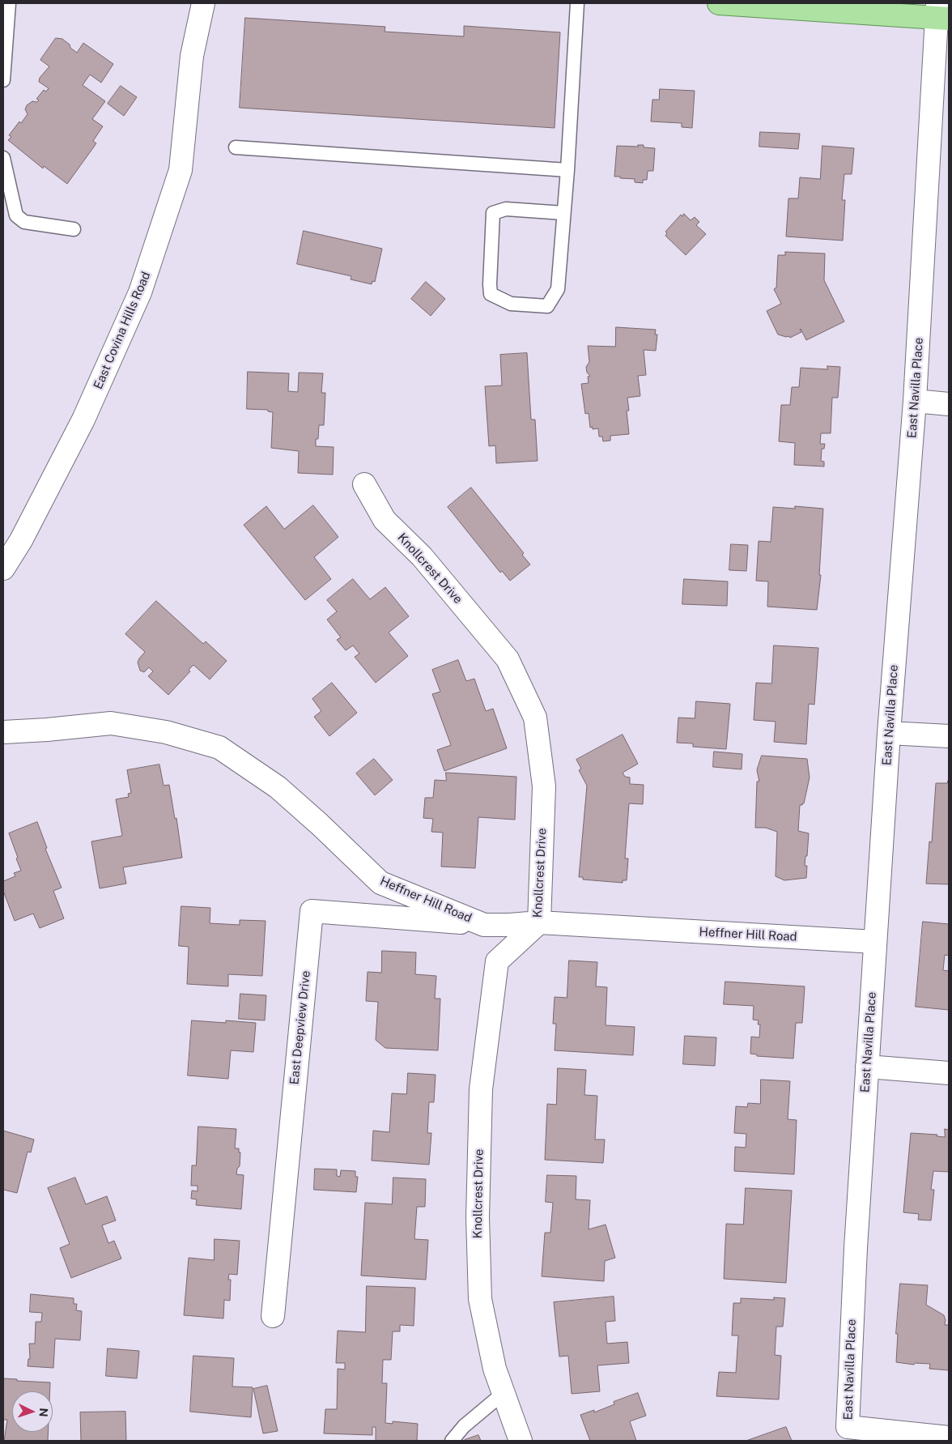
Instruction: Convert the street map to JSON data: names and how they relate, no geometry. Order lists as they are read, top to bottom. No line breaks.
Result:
{"streets":{"street":["East Covina Hills Road","East Navilla Place","Knollcrest Drive","Heffner Hill Road","East Deepview Drive"]},"crossings":[["East Navilla Place","Heffner Hill Road"],["Knollcrest Drive","Heffner Hill Road"],["Heffner Hill Road","East Deepview Drive"]],"north":"right"}
